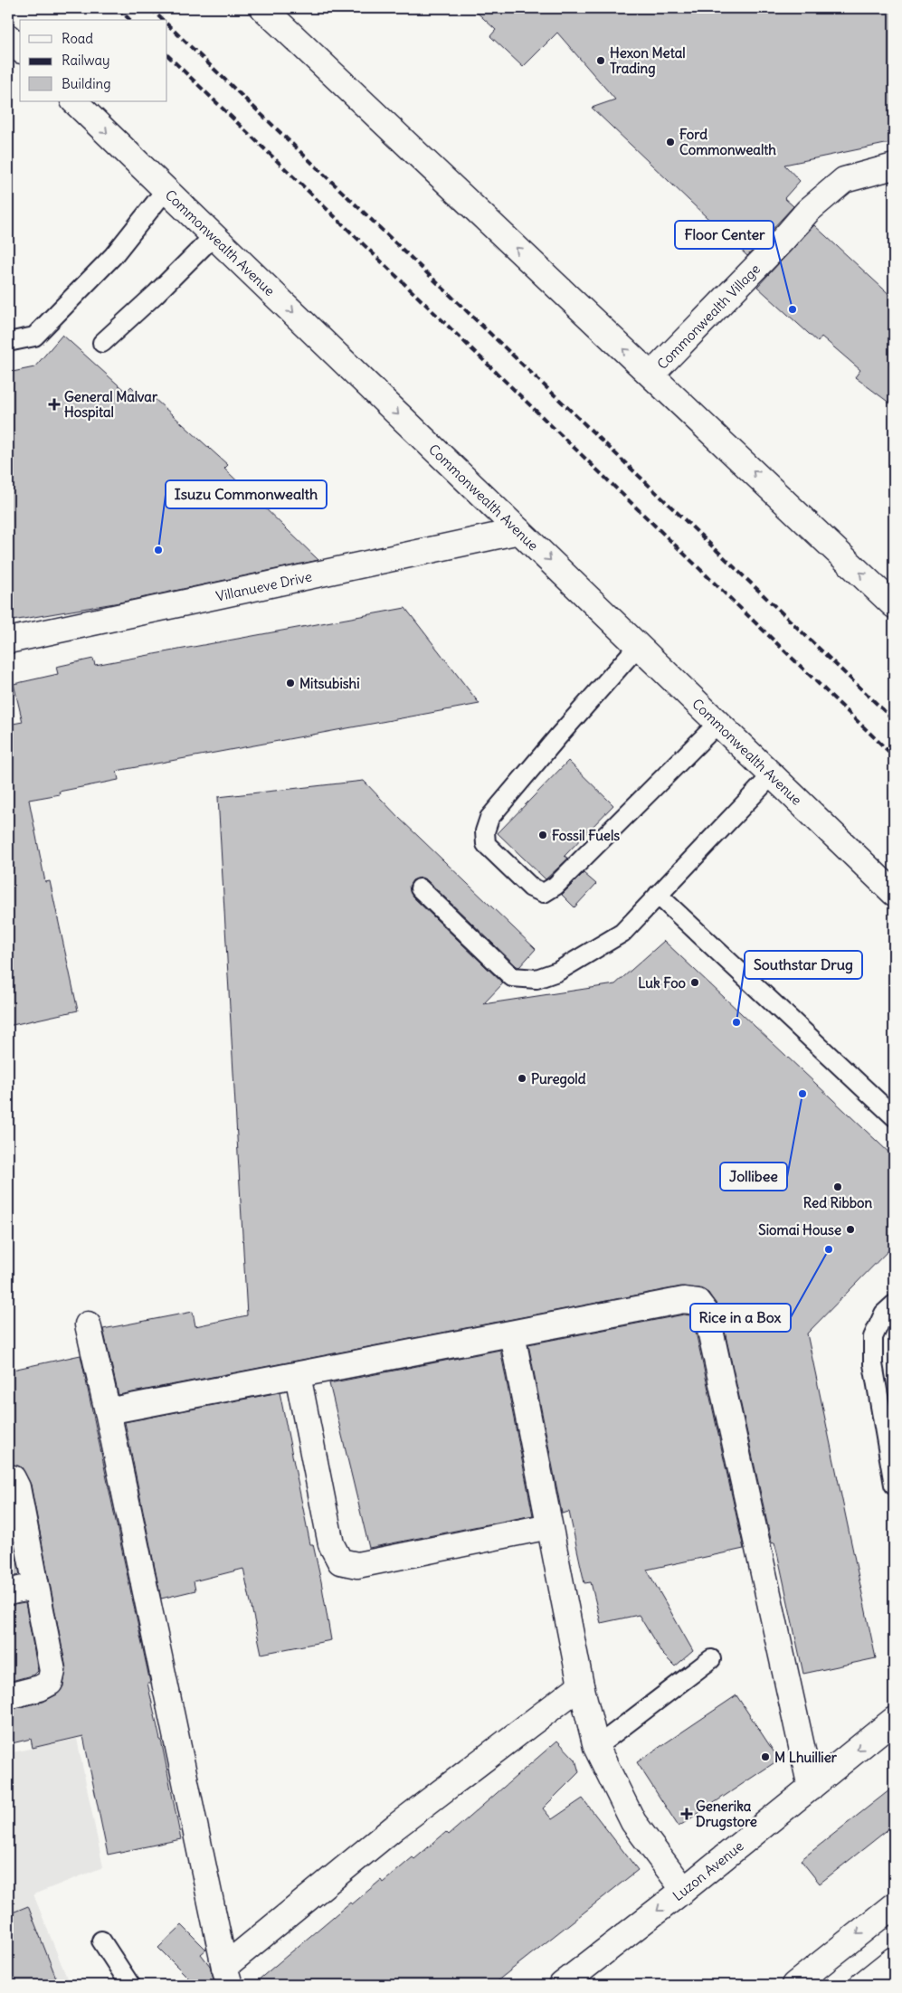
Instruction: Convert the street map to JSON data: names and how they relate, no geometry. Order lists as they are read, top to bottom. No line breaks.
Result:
{"streets":{"street":["Commonwealth Avenue","Commonwealth Village","Villanueve Drive","Luzon Avenue"]},"crossings":[["Commonwealth Avenue","Villanueve Drive"]],"one_way":["Luzon Avenue"],"places":{"other":["Hexon Metal Trading","Ford Commonwealth","Floor Center","Isuzu Commonwealth","Mitsubishi","Fossil Fuels","Luk Foo","Southstar Drug","Puregold","Jollibee","Red Ribbon","Siomai House","Rice in a Box","M Lhuillier"],"health":["General Malvar Hospital","Generika Drugstore"]},"legend":["Road","Railway","Building"]}
